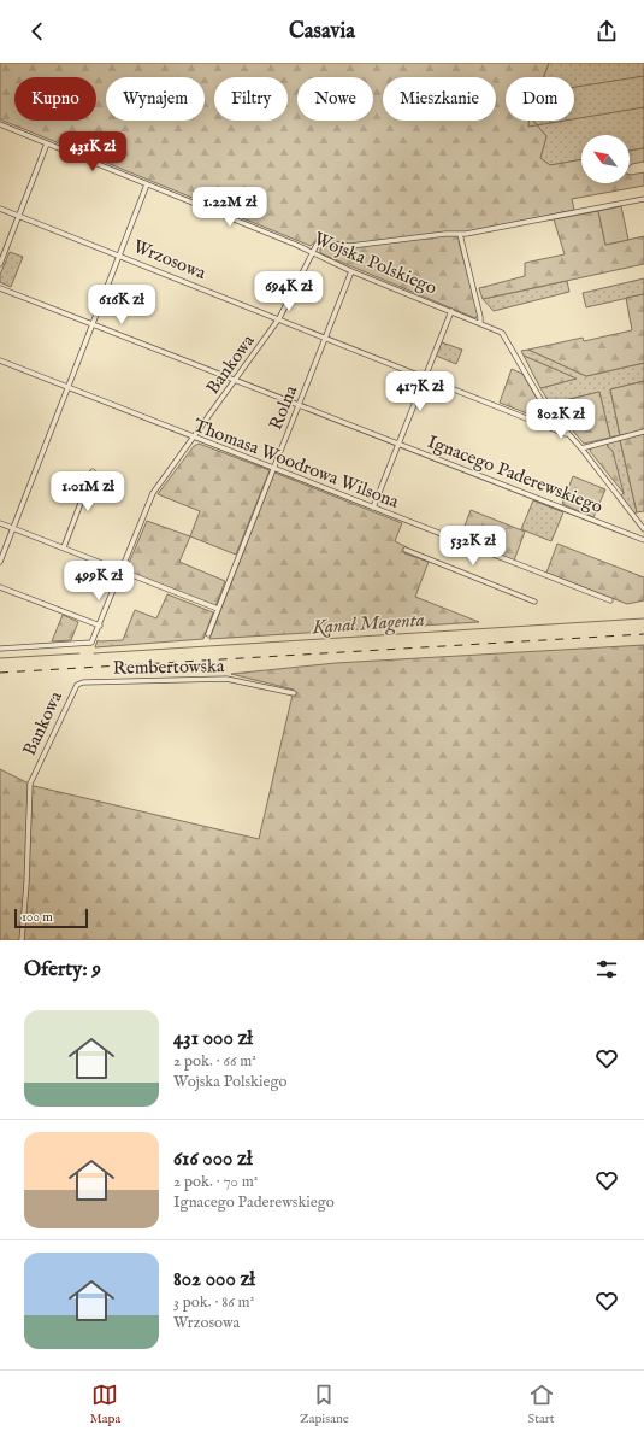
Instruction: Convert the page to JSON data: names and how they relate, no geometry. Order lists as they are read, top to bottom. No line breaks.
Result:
{"streets":{"street":["Wrzosowa","Wojska Polskiego","Bankowa","Rolna","Thomasa Woodrowa Wilsona","Ignacego Paderewskiego","Rembertowska"]},"crossings":[["Wrzosowa","Wojska Polskiego"],["Wrzosowa","Bankowa"],["Wrzosowa","Rolna"],["Wojska Polskiego","Bankowa"],["Wojska Polskiego","Rolna"],["Bankowa","Thomasa Woodrowa Wilsona"],["Bankowa","Ignacego Paderewskiego"],["Bankowa","Rembertowska"],["Rolna","Thomasa Woodrowa Wilsona"],["Rolna","Ignacego Paderewskiego"]],"water":["Kanał Magenta"],"scale_bar":"100 m","north":"top left","page":{"header":"Casavia","chip":["Kupno","Wynajem","Filtry","Nowe","Mieszkanie","Dom"],"price":["431K zł","1.22M zł","694K zł","616K zł","417K zł","802K zł","1.01M zł","532K zł","499K zł"],"scale":"100 m","heading":"Oferty: 9","list":[{"name":"431 000 zł","note":"2 pok. · 66 m² · Wojska Polskiego"},{"name":"616 000 zł","note":"2 pok. · 70 m² · Ignacego Paderewskiego"},{"name":"802 000 zł","note":"3 pok. · 86 m² · Wrzosowa"}],"tabs":["Mapa","Zapisane","Start"]}}
